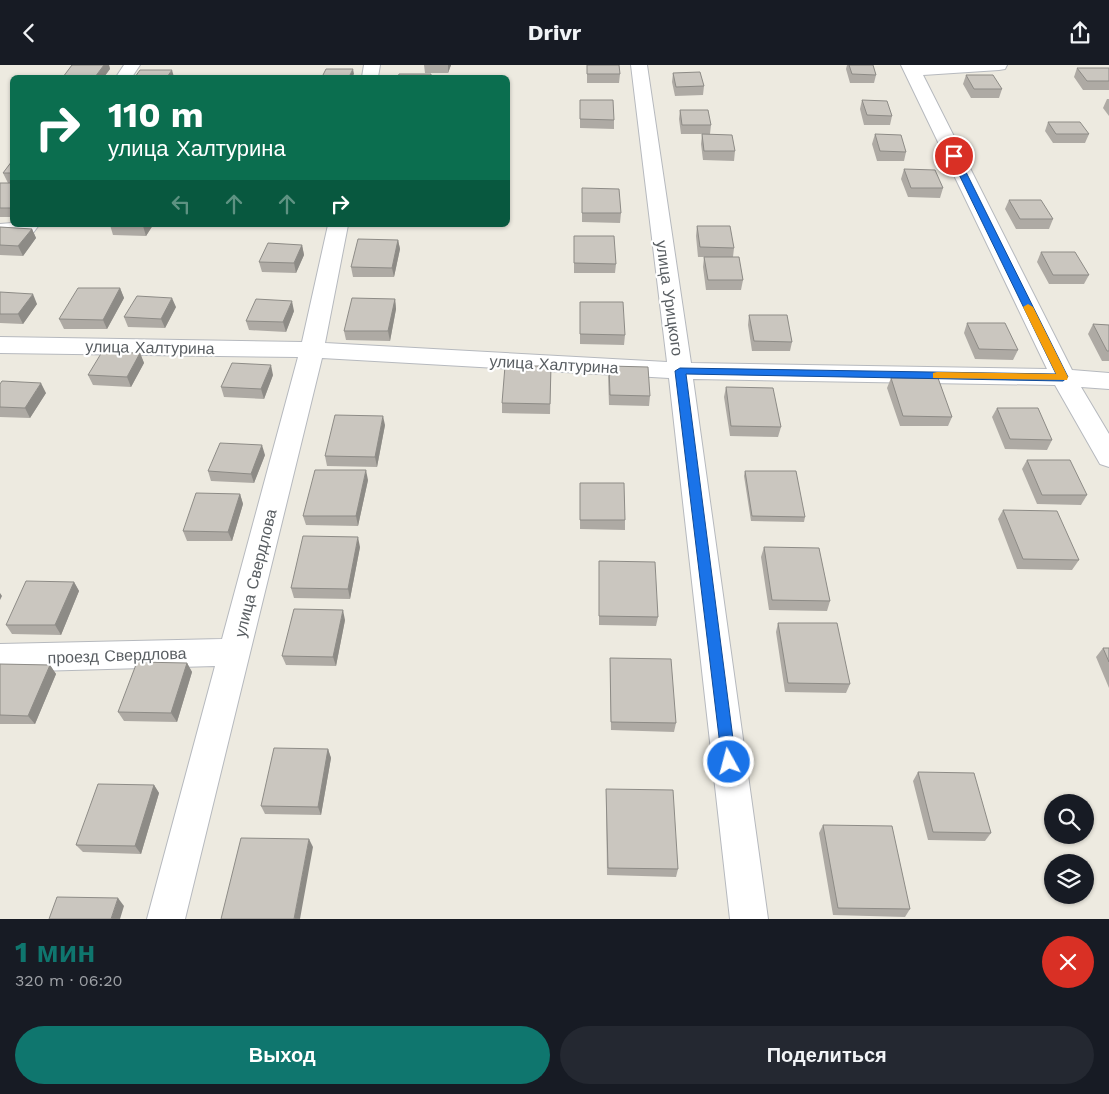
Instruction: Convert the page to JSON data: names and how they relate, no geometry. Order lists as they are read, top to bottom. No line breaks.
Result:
{"streets":{"street":["улица Урицкого","улица Халтурина","улица Свердлова","проезд Свердлова"]},"crossings":[["улица Урицкого","улица Халтурина"],["улица Халтурина","улица Свердлова"],["улица Свердлова","проезд Свердлова"]],"page":{"header":"Drivr","turn":["110 m","улица Халтурина"],"heading":["1 мин","320 m · 06:20"],"buttons":["Выход","Поделиться"]}}
